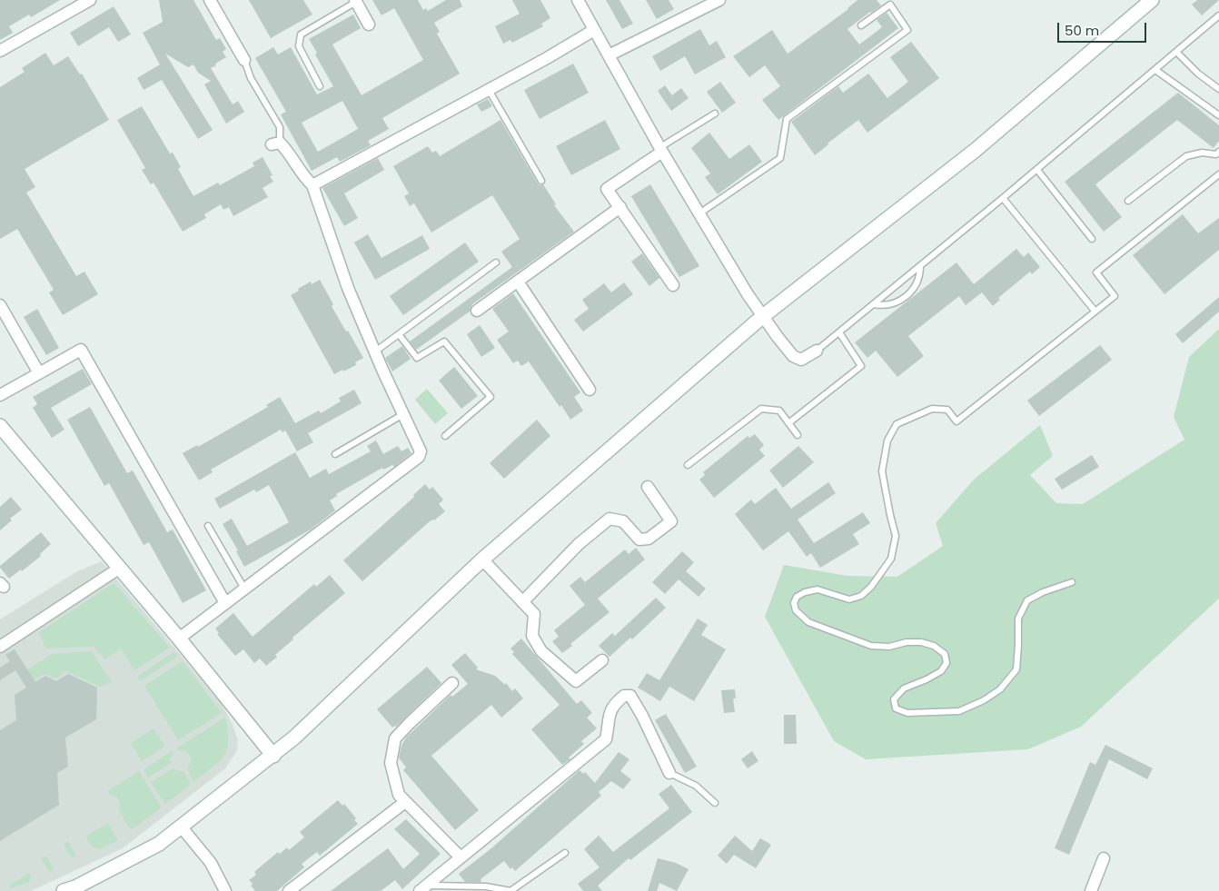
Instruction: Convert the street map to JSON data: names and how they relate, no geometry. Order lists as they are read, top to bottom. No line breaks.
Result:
{"scale_bar":"50 m"}
